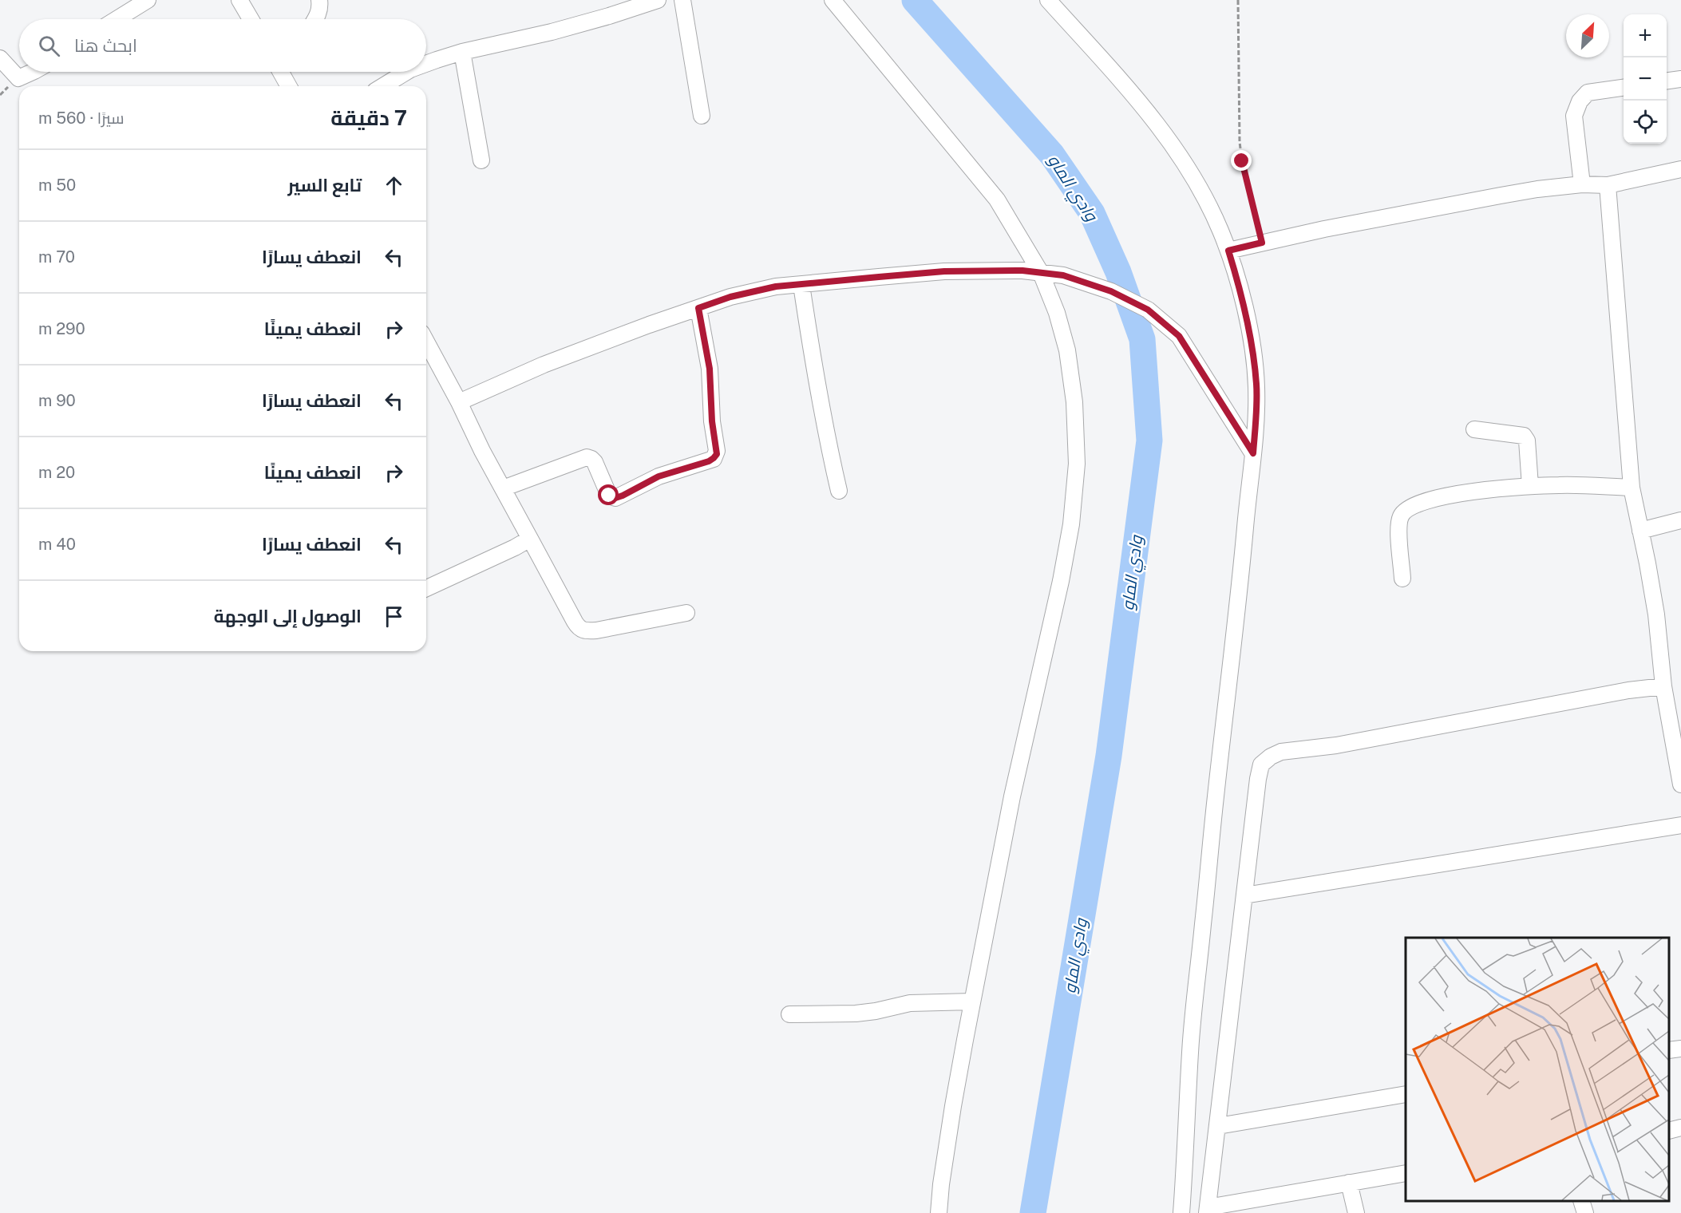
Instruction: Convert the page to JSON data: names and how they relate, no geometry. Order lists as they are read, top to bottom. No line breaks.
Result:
{"water":["وادي الماو"],"north":"top right","page":{"map_buttons":["+","−"],"search":"ابحث هنا","heading":["7 دقيقة","سيرًا · 560 m"],"list":[["تابع السير","50 m"],["انعطف يسارًا","70 m"],["انعطف يمينًا","290 m"],["انعطف يسارًا","90 m"],["انعطف يمينًا","20 m"],["انعطف يسارًا","40 m"],"الوصول إلى الوجهة"]}}
